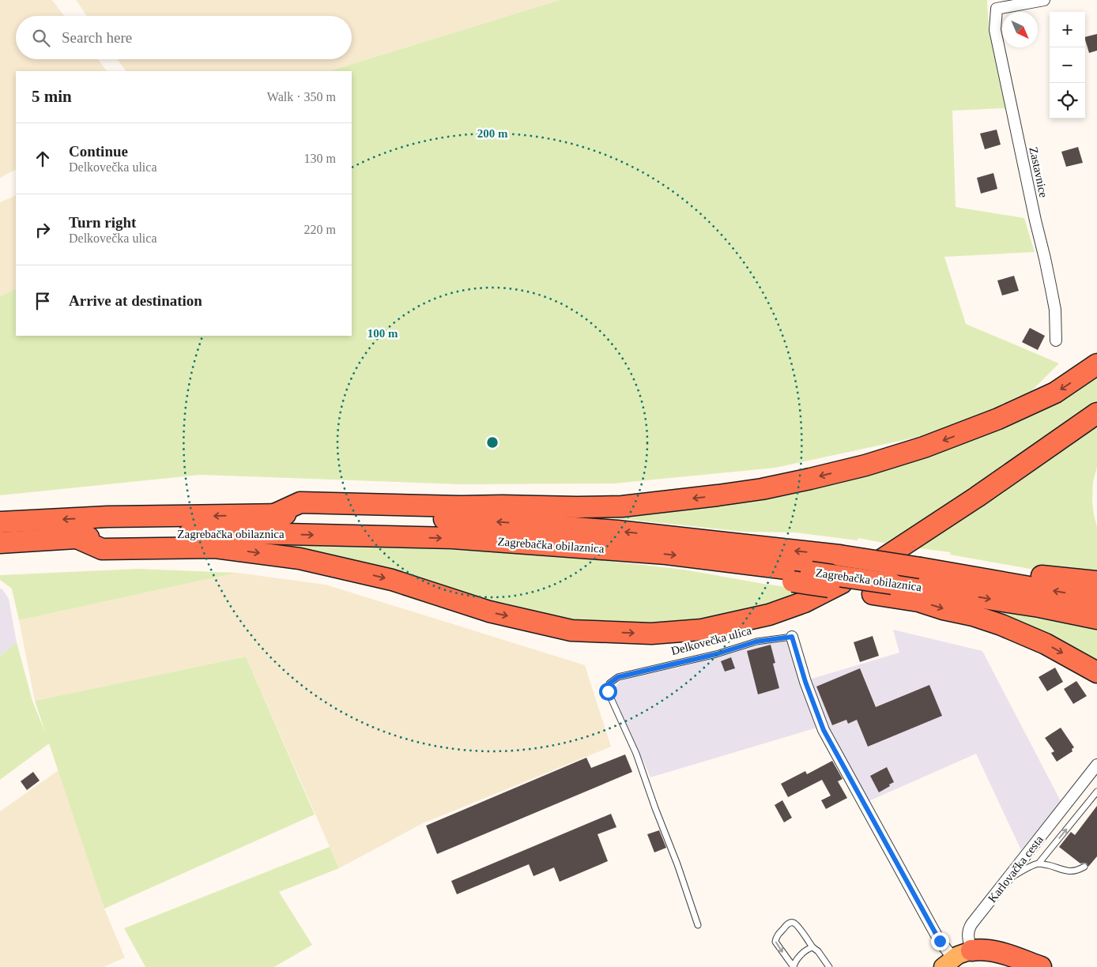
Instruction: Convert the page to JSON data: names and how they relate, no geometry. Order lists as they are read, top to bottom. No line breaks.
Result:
{"streets":{"highway":["Zagrebačka obilaznica"],"street":["Zastavnice","Delkovečka ulica","Karlovačka cesta"]},"north":"bottom right","page":{"map_buttons":["+","−"],"search":"Search here","heading":["5 min","Walk · 350 m"],"list":[["Continue","Delkovečka ulica","130 m"],["Turn right","Delkovečka ulica","220 m"],"Arrive at destination"]},"rings":["200 m","100 m"]}
